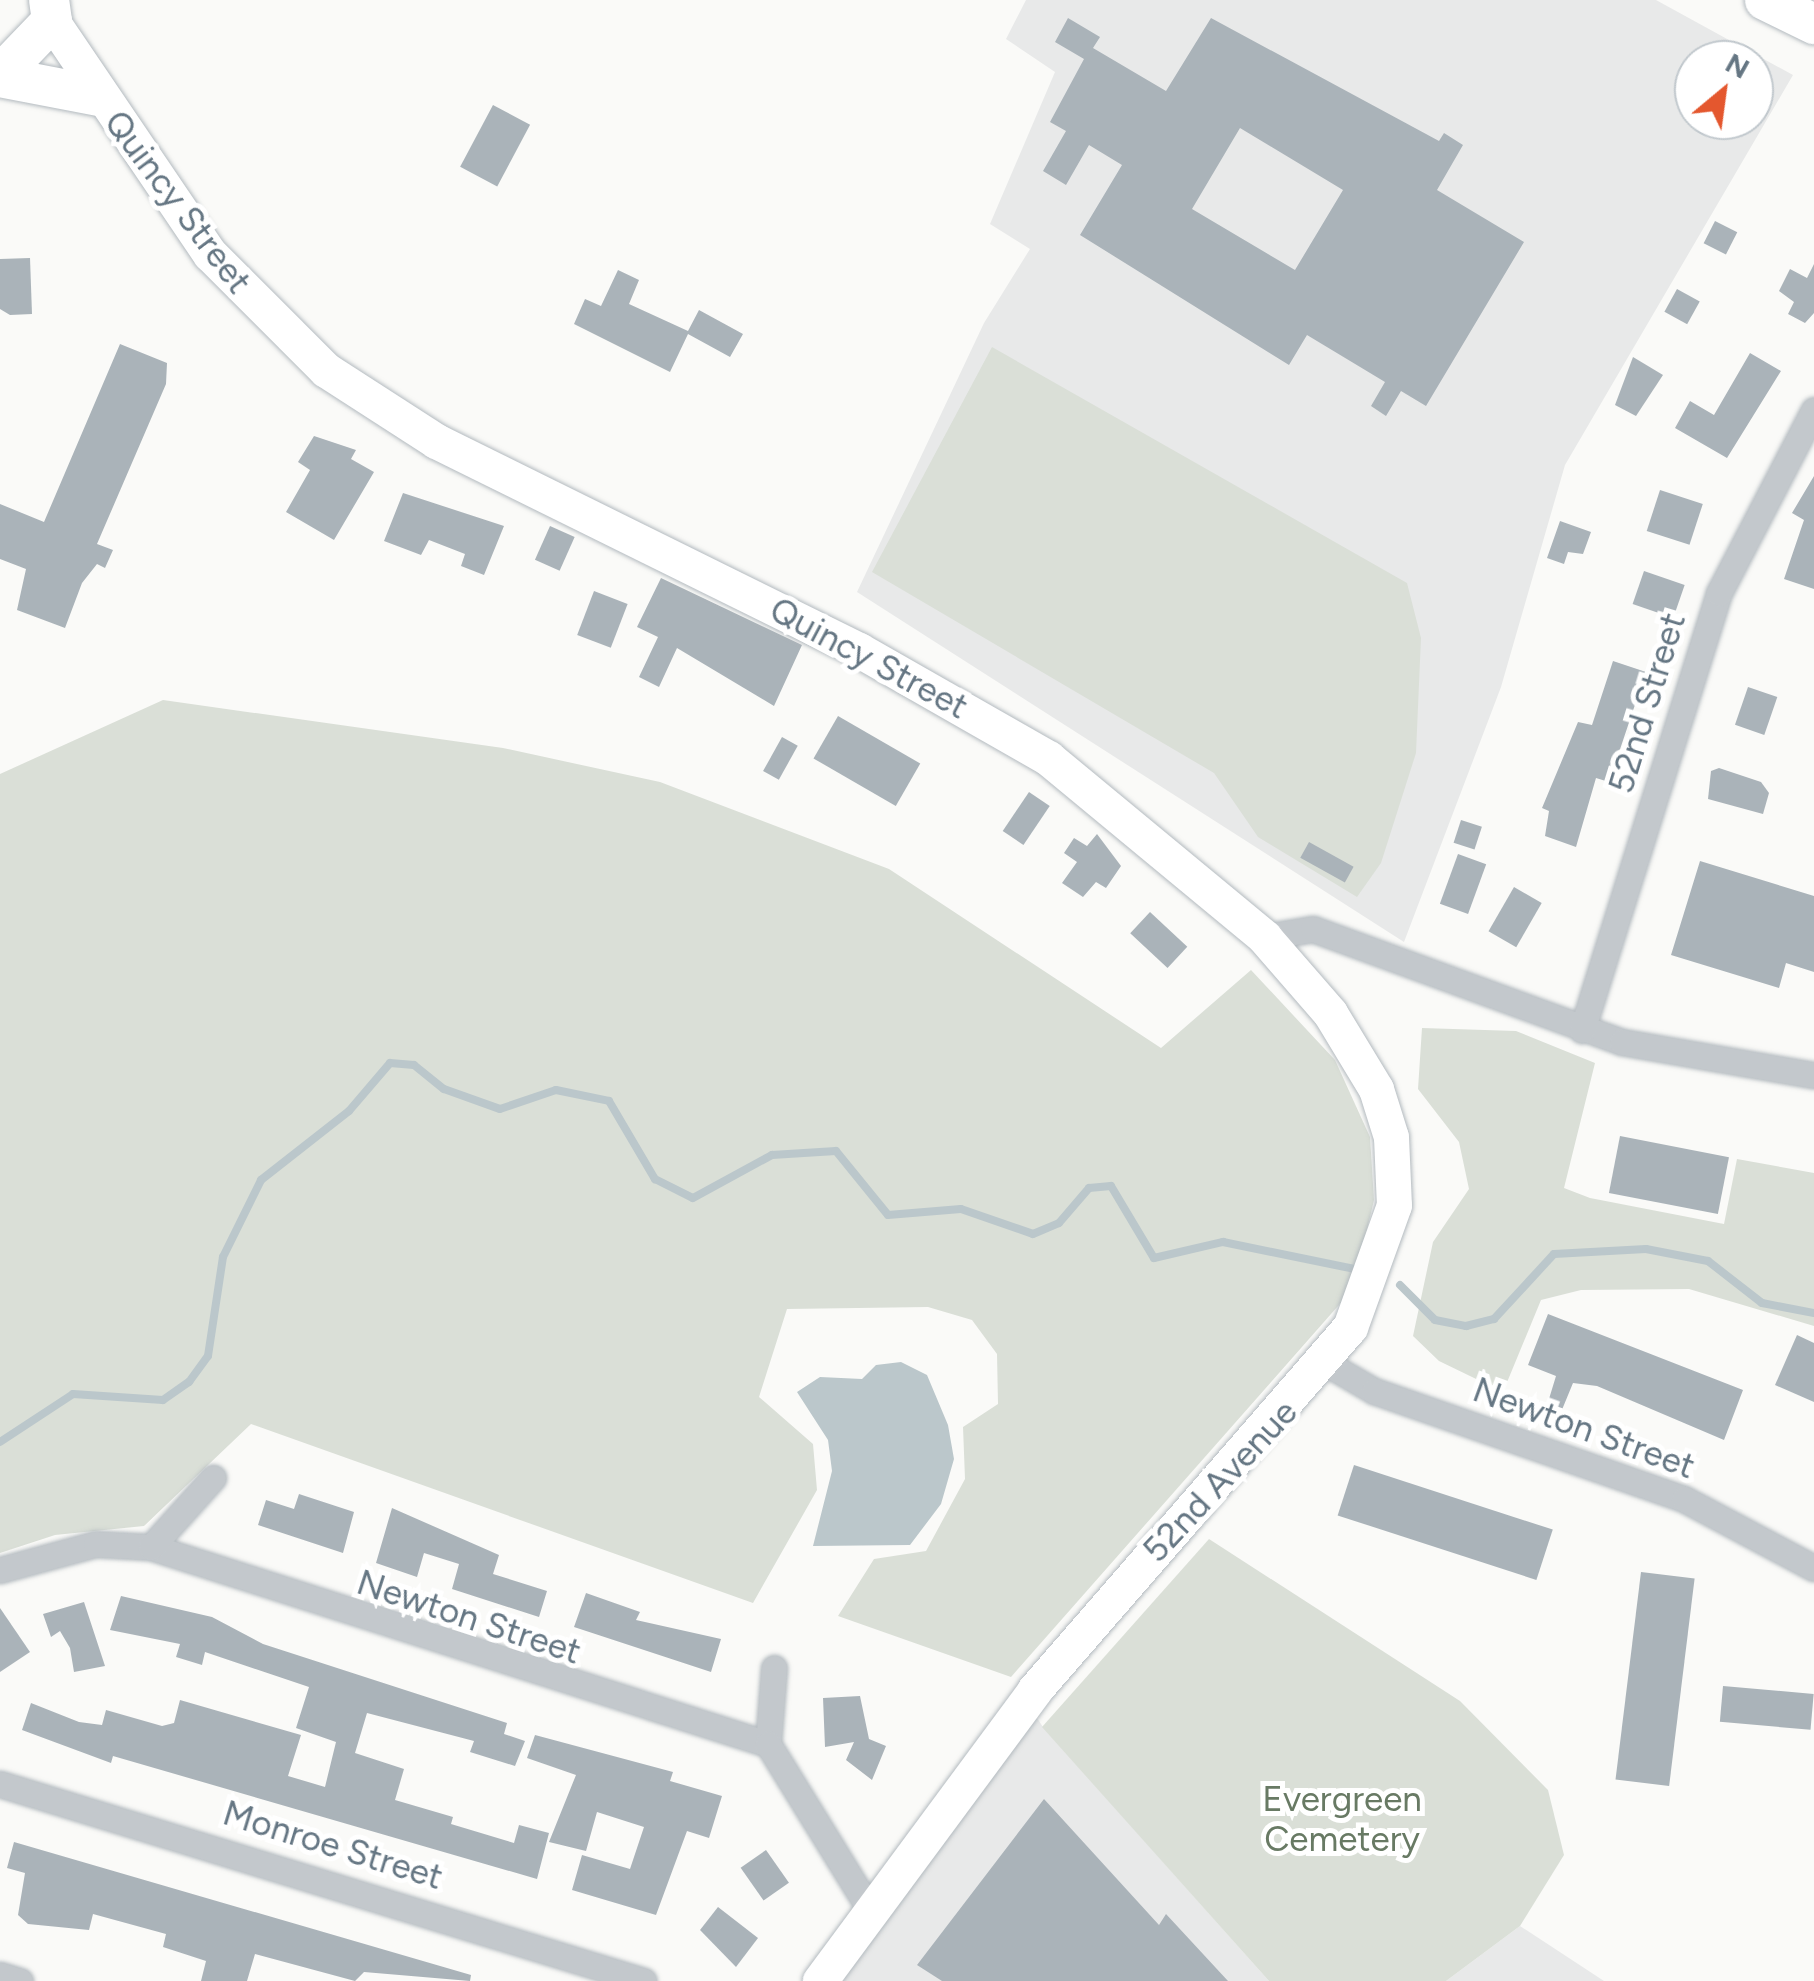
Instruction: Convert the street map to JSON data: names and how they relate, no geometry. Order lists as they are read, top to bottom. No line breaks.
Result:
{"streets":{"street":["Quincy Street","52nd Street","Newton Street","52nd Avenue","Monroe Street"]},"crossings":[["Quincy Street","52nd Avenue"],["Newton Street","52nd Avenue"]],"parks":["Evergreen Cemetery"],"north":"top right"}
